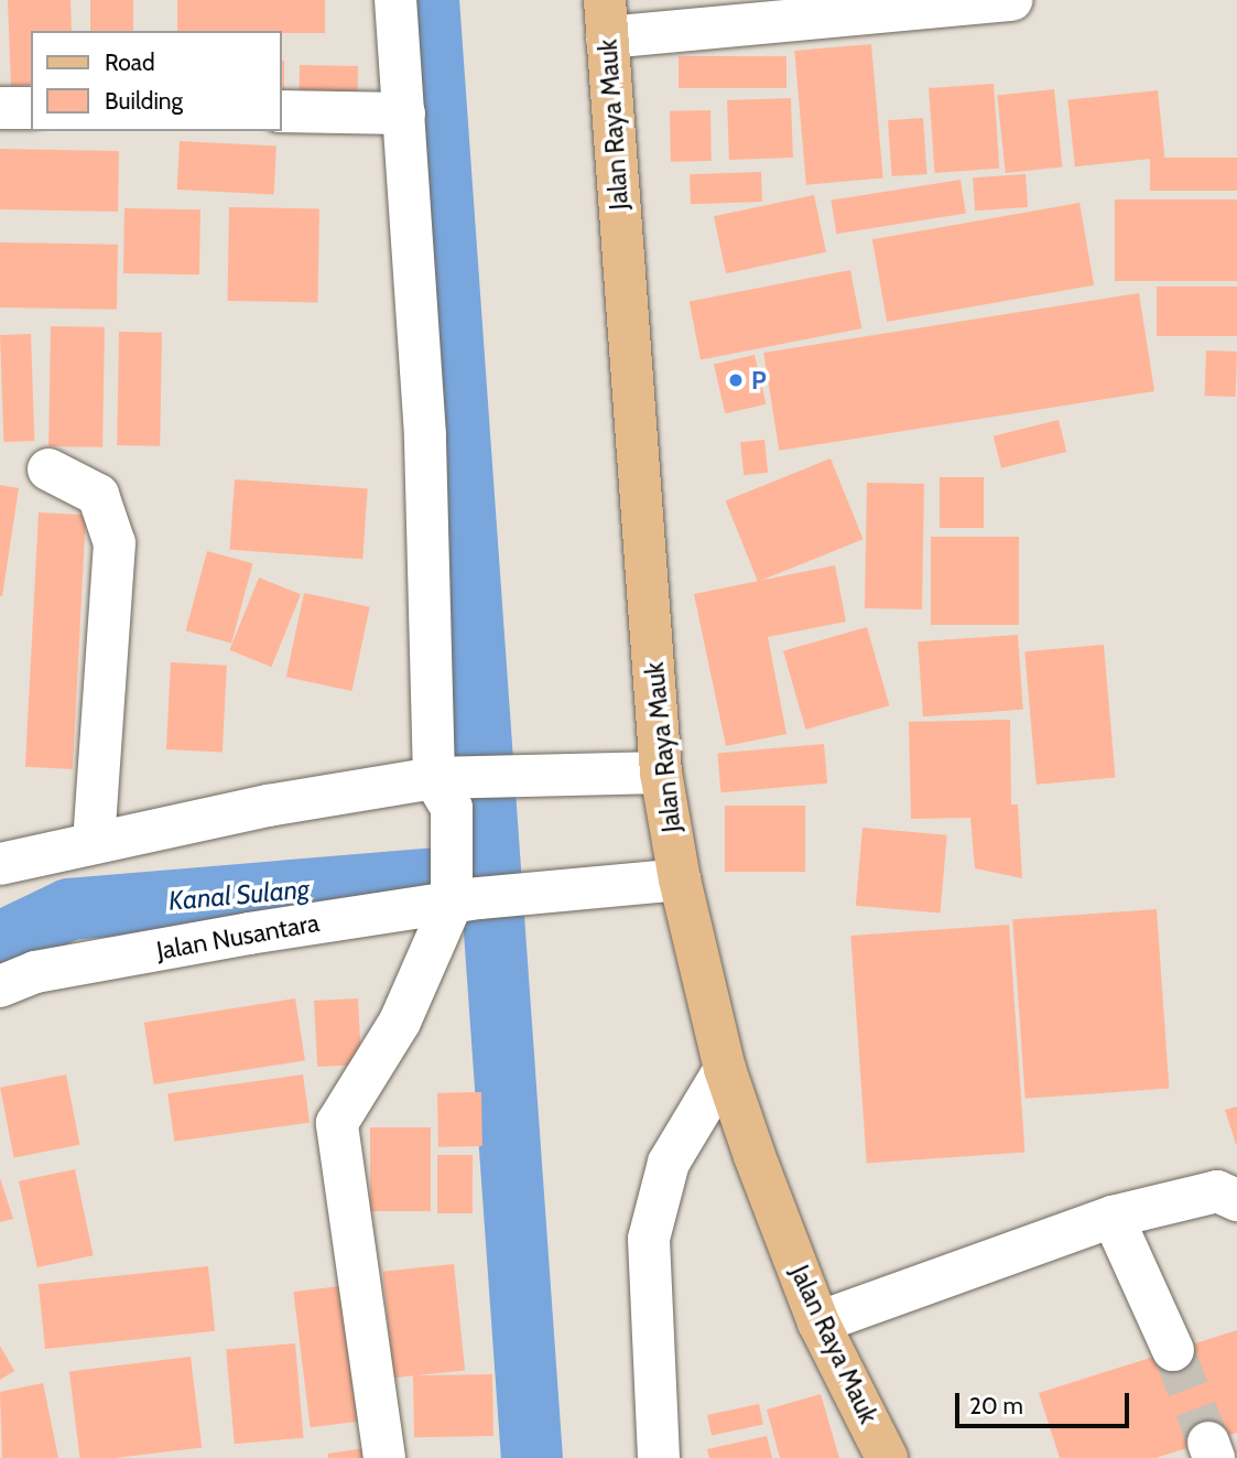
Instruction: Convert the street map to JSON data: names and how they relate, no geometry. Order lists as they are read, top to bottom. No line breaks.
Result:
{"streets":{"main road":["Jalan Raya Mauk"],"street":["Jalan Nusantara"]},"crossings":[["Jalan Raya Mauk","Jalan Nusantara"]],"water":["Kanal Sulang"],"places":["P"],"legend":["Road","Building"],"scale_bar":"20 m"}
